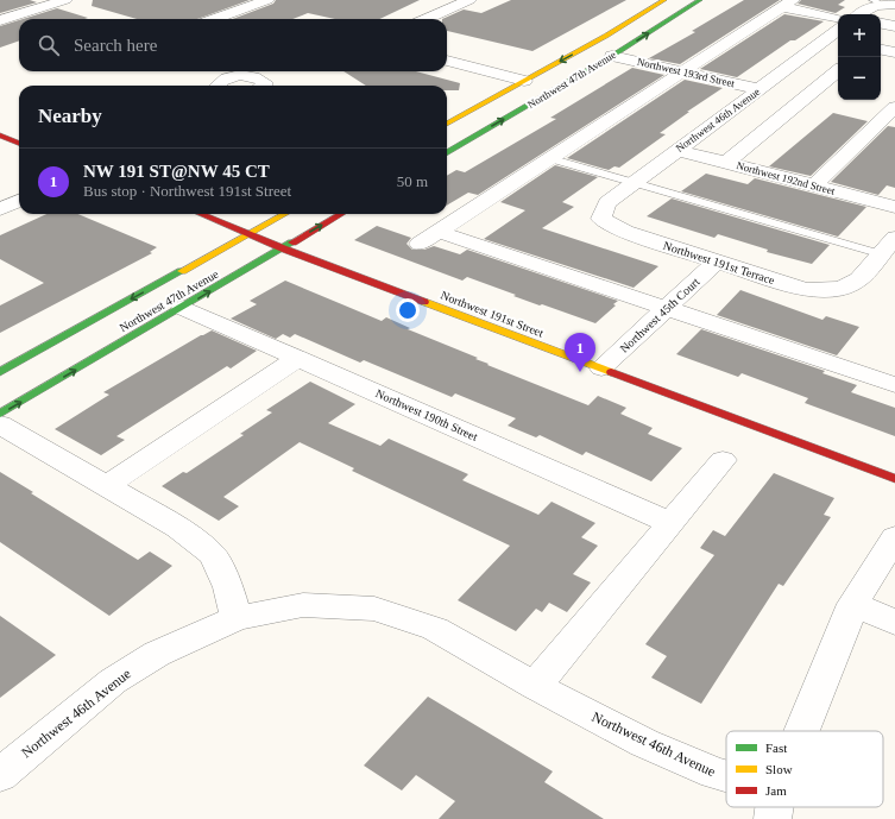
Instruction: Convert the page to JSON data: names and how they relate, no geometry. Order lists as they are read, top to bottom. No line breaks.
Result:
{"streets":{"main road":["Northwest 47th Avenue","Northwest 191st Street"],"street":["Northwest 193rd Street","Northwest 46th Avenue","Northwest 192nd Street","Northwest 191st Terrace","Northwest 45th Court","Northwest 190th Street"]},"crossings":[["Northwest 193rd Street","Northwest 47th Avenue"],["Northwest 193rd Street","Northwest 46th Avenue"],["Northwest 47th Avenue","Northwest 191st Street"],["Northwest 47th Avenue","Northwest 190th Street"],["Northwest 46th Avenue","Northwest 192nd Street"],["Northwest 46th Avenue","Northwest 191st Terrace"],["Northwest 191st Terrace","Northwest 45th Court"],["Northwest 191st Street","Northwest 45th Court"]],"legend":["Fast","Slow","Jam"],"page":{"map_buttons":["+","−"],"search":"Search here","heading":"Nearby","list":[{"mark":"1","name":"NW 191 ST@NW 45 CT","note":"Bus stop · Northwest 191st Street","value":"50 m"}],"pins":"1"}}
